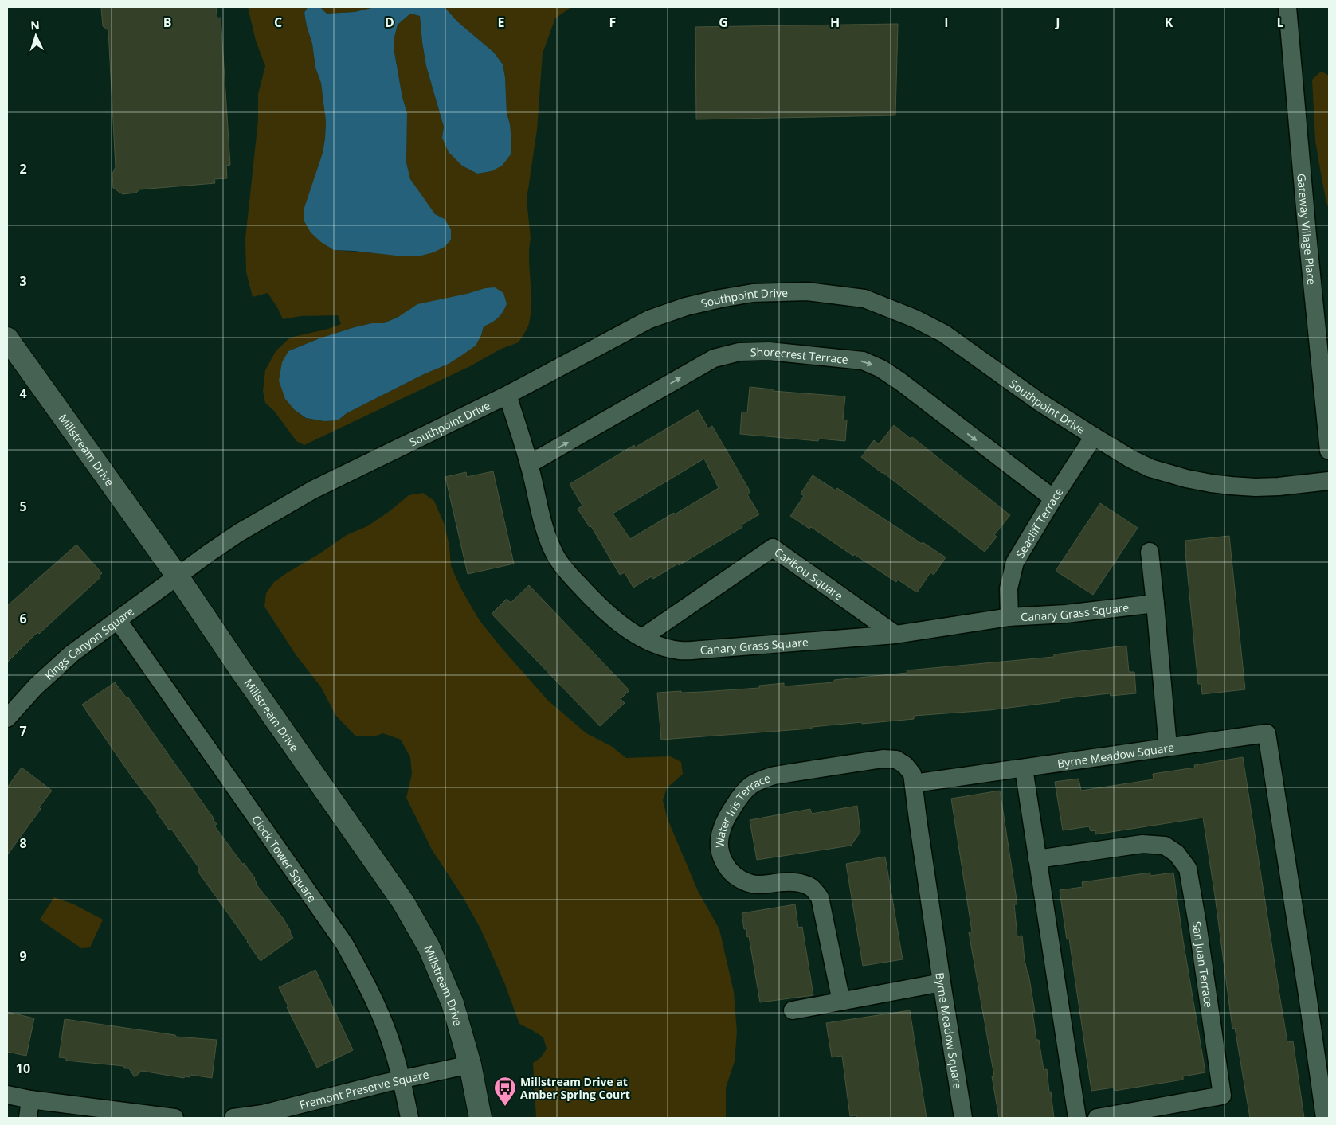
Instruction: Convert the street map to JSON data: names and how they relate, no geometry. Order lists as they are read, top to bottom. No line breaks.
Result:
{"streets":{"street":["Gateway Village Place","Southpoint Drive","Shorecrest Terrace","Millstream Drive","Seacliff Terrace","Caribou Square","Canary Grass Square","Kings Canyon Square","Byrne Meadow Square","Water Iris Terrace","Clock Tower Square","San Juan Terrace","Fremont Preserve Square"]},"crossings":[["Southpoint Drive","Millstream Drive"],["Southpoint Drive","Seacliff Terrace"],["Southpoint Drive","Canary Grass Square"],["Southpoint Drive","Kings Canyon Square"],["Shorecrest Terrace","Seacliff Terrace"],["Shorecrest Terrace","Canary Grass Square"],["Millstream Drive","Kings Canyon Square"],["Millstream Drive","Fremont Preserve Square"],["Seacliff Terrace","Canary Grass Square"],["Caribou Square","Canary Grass Square"],["Kings Canyon Square","Clock Tower Square"],["Byrne Meadow Square","Water Iris Terrace"],["Clock Tower Square","Fremont Preserve Square"]],"one_way":["Shorecrest Terrace"],"places":{"bus stop":["Millstream Drive at Amber Spring Court"]},"north":"top","grid":{"columns":["B","C","D","E","F","G","H","I","J","K","L"],"rows":["2","3","4","5","6","7","8","9","10"]}}
